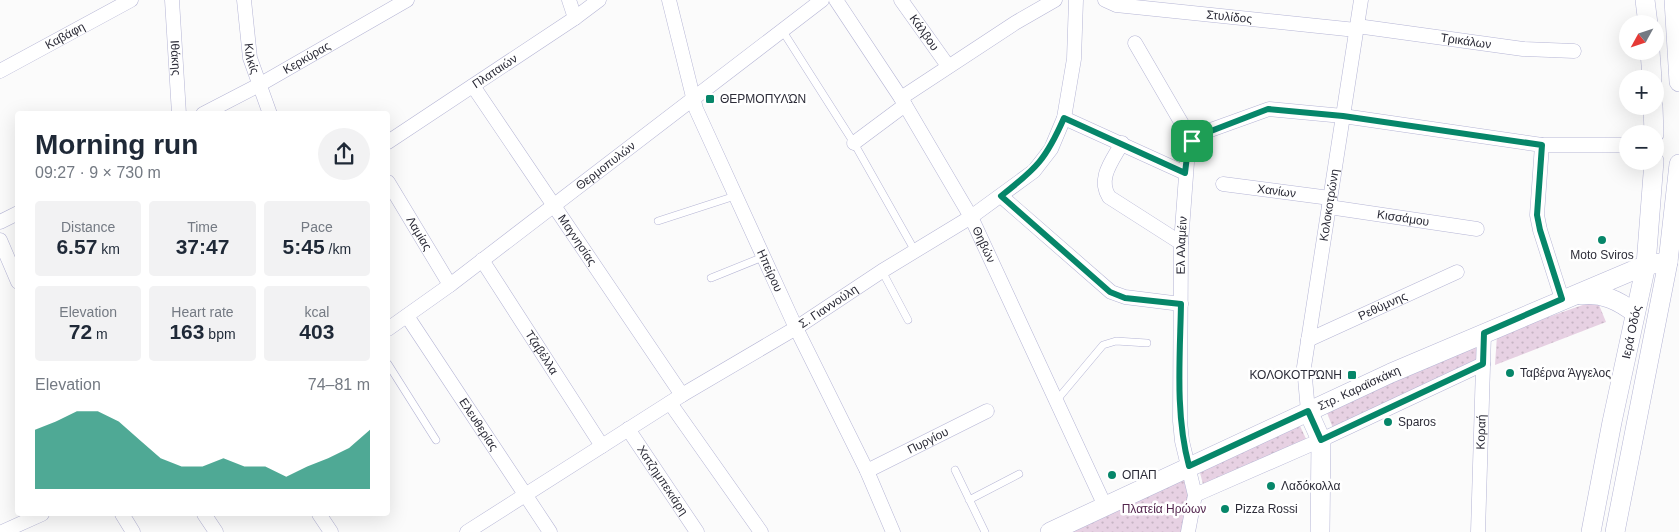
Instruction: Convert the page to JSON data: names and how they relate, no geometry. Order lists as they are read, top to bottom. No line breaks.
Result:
{"streets":{"main road":["Ιερά Οδός","Στρ. Καραϊσκάκη"],"street":["Στυλίδος","Κάλβου","Καβάφη","Τρικάλων","Ιθάκης","Κιλκίς","Κερκύρας","Πλαταιών","Θερμοπυλών","Χανίων","Κολοκοτρώνη","Κισσάμου","Λαμίας","Μαγνησίας","Θηβών","Ελ Αλαμέιν","Ηπείρου","Σ. Γιαννούλη","Ρεθύμνης","Τζαβέλλα","Ελευθερίας","Κοραή","Πυργίου","Χατζημπεκιάρη"]},"crossings":[["Στυλίδος","Τρικάλων"],["Στυλίδος","Κολοκοτρώνη"],["Τρικάλων","Κολοκοτρώνη"],["Κιλκίς","Κερκύρας"],["Πλαταιών","Μαγνησίας"],["Θερμοπυλών","Λαμίας"],["Θερμοπυλών","Μαγνησίας"],["Θερμοπυλών","Ηπείρου"],["Θερμοπυλών","Τζαβέλλα"],["Θερμοπυλών","Ελευθερίας"],["Χανίων","Κολοκοτρώνη"],["Χανίων","Κισσάμου"],["Κολοκοτρώνη","Κισσάμου"],["Κολοκοτρώνη","Ρεθύμνης"],["Κολοκοτρώνη","Στρ. Καραϊσκάκη"],["Μαγνησίας","Σ. Γιαννούλη"],["Θηβών","Σ. Γιαννούλη"],["Θηβών","Στρ. Καραϊσκάκη"],["Ελ Αλαμέιν","Στρ. Καραϊσκάκη"],["Ηπείρου","Σ. Γιαννούλη"],["Ηπείρου","Πυργίου"],["Σ. Γιαννούλη","Τζαβέλλα"],["Σ. Γιαννούλη","Ελευθερίας"],["Σ. Γιαννούλη","Χατζημπεκιάρη"],["Ιερά Οδός","Στρ. Καραϊσκάκη"],["Στρ. Καραϊσκάκη","Κοραή"]],"parks":["Πλατεία Ηρώων"],"places":{"transit":["ΘΕΡΜΟΠΥΛΏΝ","ΚΟΛΟΚΟΤΡΏΝΗ"],"other":["Moto Sviros","Ταβέρνα Άγγελος","Sparos","ΟΠΑΠ","Λαδόκολλα","Pizza Rossi"]},"north":"bottom left","page":{"map_buttons":["+","−"],"heading":["Morning run","09:27 · 9 × 730 m"],"stats":[["Distance","6.57 km"],["Time","37:47"],["Pace","5:45 /km"],["Elevation","72 m"],["Heart rate","163 bpm"],["kcal","403"]],"chart":["Elevation","74–81 m"]}}
